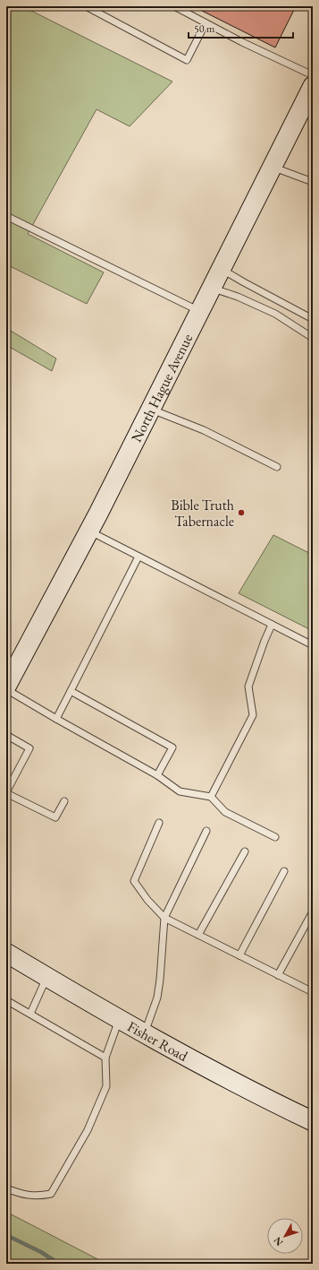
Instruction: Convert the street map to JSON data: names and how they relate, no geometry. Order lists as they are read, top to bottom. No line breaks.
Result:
{"streets":{"main road":["North Hague Avenue","Fisher Road"]},"places":["Bible Truth Tabernacle"],"scale_bar":"50 m","north":"bottom left"}
